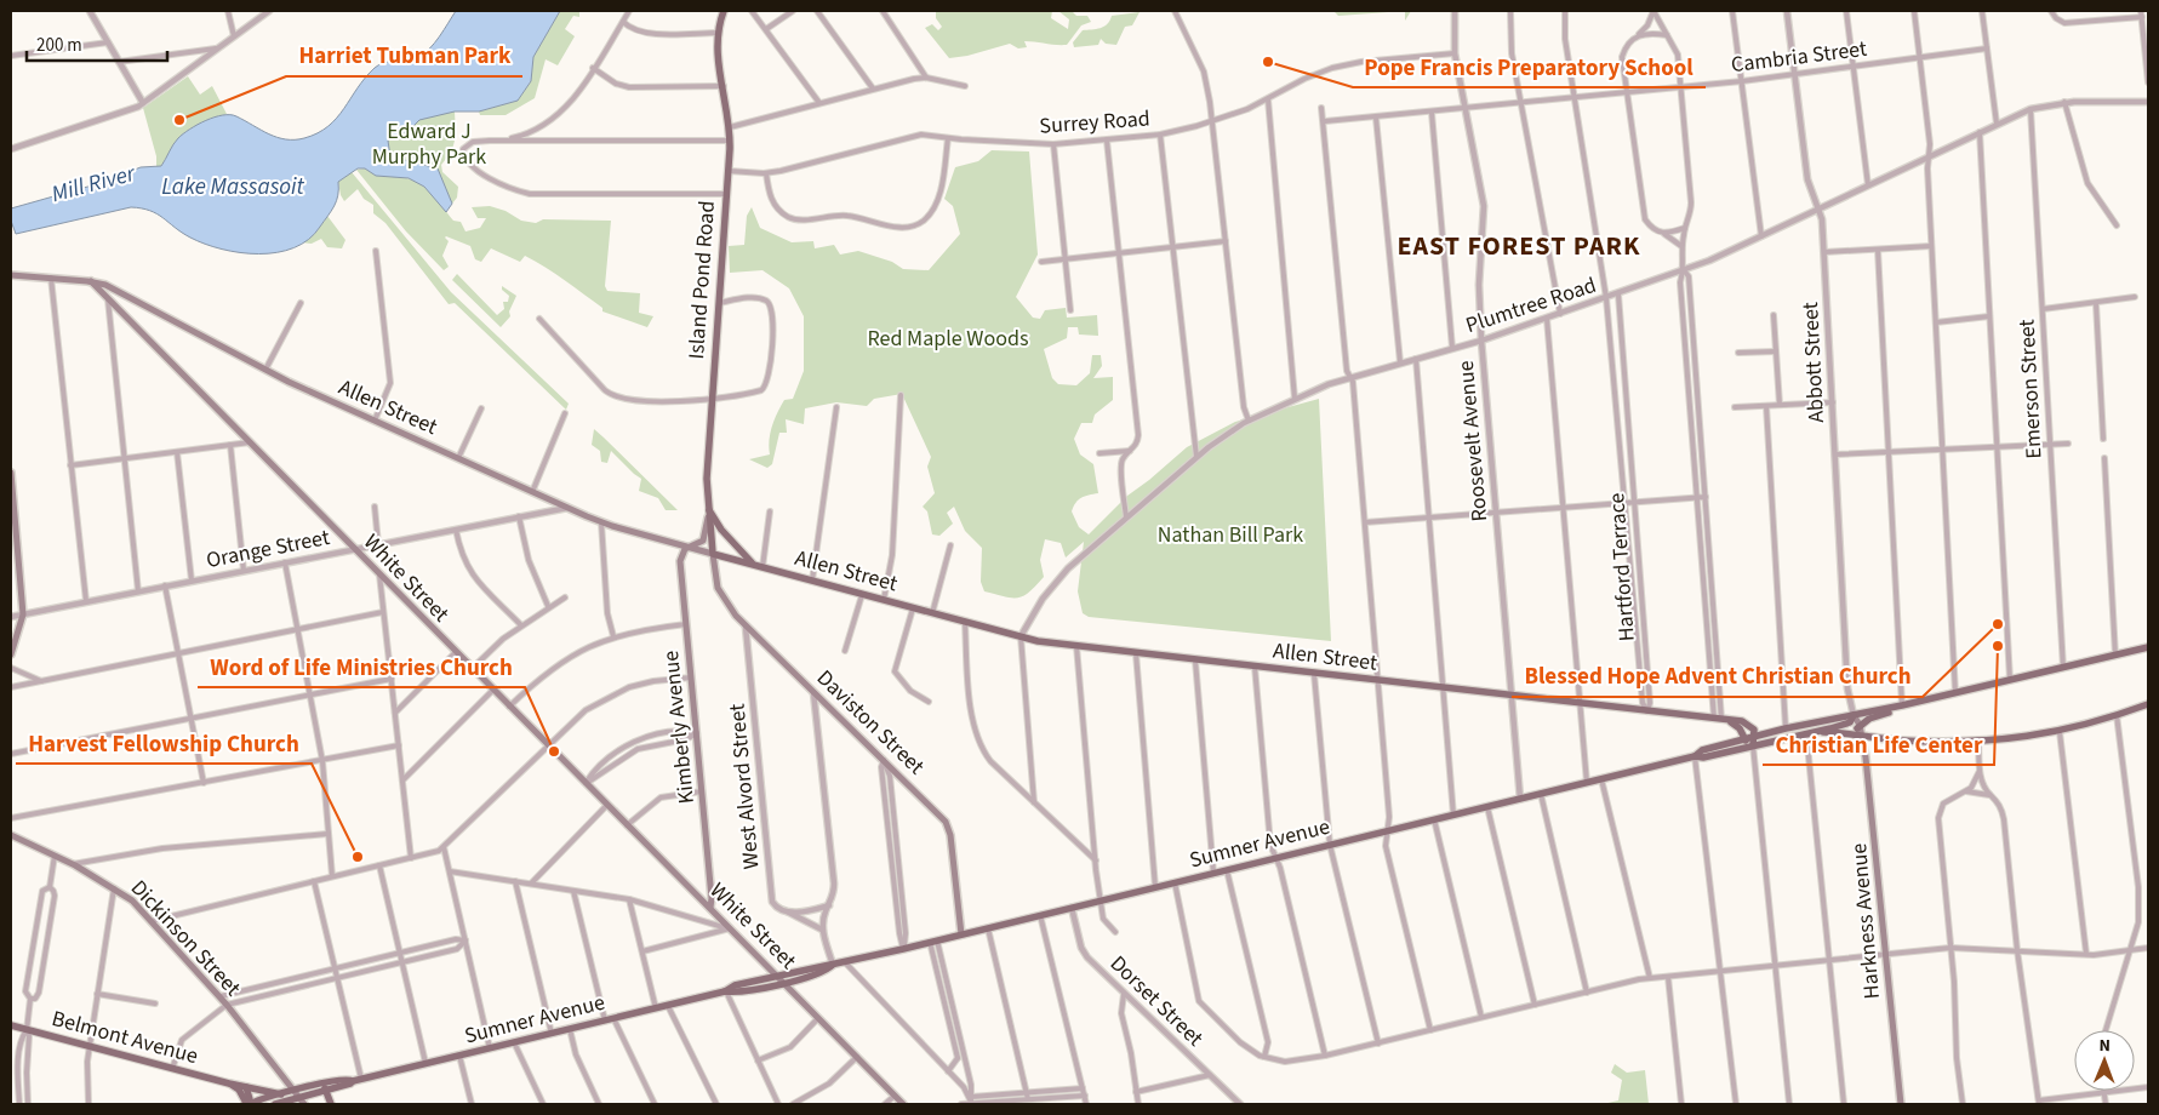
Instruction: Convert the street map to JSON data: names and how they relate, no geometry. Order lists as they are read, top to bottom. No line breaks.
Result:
{"streets":{"main road":["Island Pond Road","Allen Street","White Street","Daviston Street","Kimberly Avenue","Sumner Avenue","Harkness Avenue","Dickinson Street","Belmont Avenue"],"street":["Cambria Street","Surrey Road","Plumtree Road","Abbott Street","Emerson Street","Roosevelt Avenue","Orange Street","Hartford Terrace","West Alvord Street","Dorset Street"]},"crossings":[["Cambria Street","Abbott Street"],["Cambria Street","Roosevelt Avenue"],["Cambria Street","Hartford Terrace"],["Surrey Road","Island Pond Road"],["Surrey Road","Roosevelt Avenue"],["Island Pond Road","Allen Street"],["Island Pond Road","Daviston Street"],["Plumtree Road","Abbott Street"],["Plumtree Road","Emerson Street"],["Plumtree Road","Allen Street"],["Plumtree Road","Roosevelt Avenue"],["Plumtree Road","Hartford Terrace"],["Abbott Street","Sumner Avenue"],["Emerson Street","Sumner Avenue"],["Allen Street","Roosevelt Avenue"],["Allen Street","Orange Street"],["Allen Street","Hartford Terrace"],["Allen Street","White Street"],["Allen Street","Daviston Street"],["Allen Street","Kimberly Avenue"],["Allen Street","Sumner Avenue"],["Roosevelt Avenue","Sumner Avenue"],["Orange Street","White Street"],["White Street","Kimberly Avenue"],["White Street","Sumner Avenue"],["Daviston Street","West Alvord Street"],["Daviston Street","Sumner Avenue"],["Sumner Avenue","Harkness Avenue"],["Sumner Avenue","Dickinson Street"],["Sumner Avenue","Dorset Street"],["Sumner Avenue","Belmont Avenue"]],"districts":["EAST FOREST PARK"],"water":["Mill River","Lake Massasoit"],"parks":["Edward J Murphy Park","Red Maple Woods","Nathan Bill Park"],"places":["Pope Francis Preparatory School","Harriet Tubman Park","Blessed Hope Advent Christian Church","Christian Life Center","Word of Life Ministries Church","Harvest Fellowship Church"],"scale_bar":"200 m","north":"top"}
